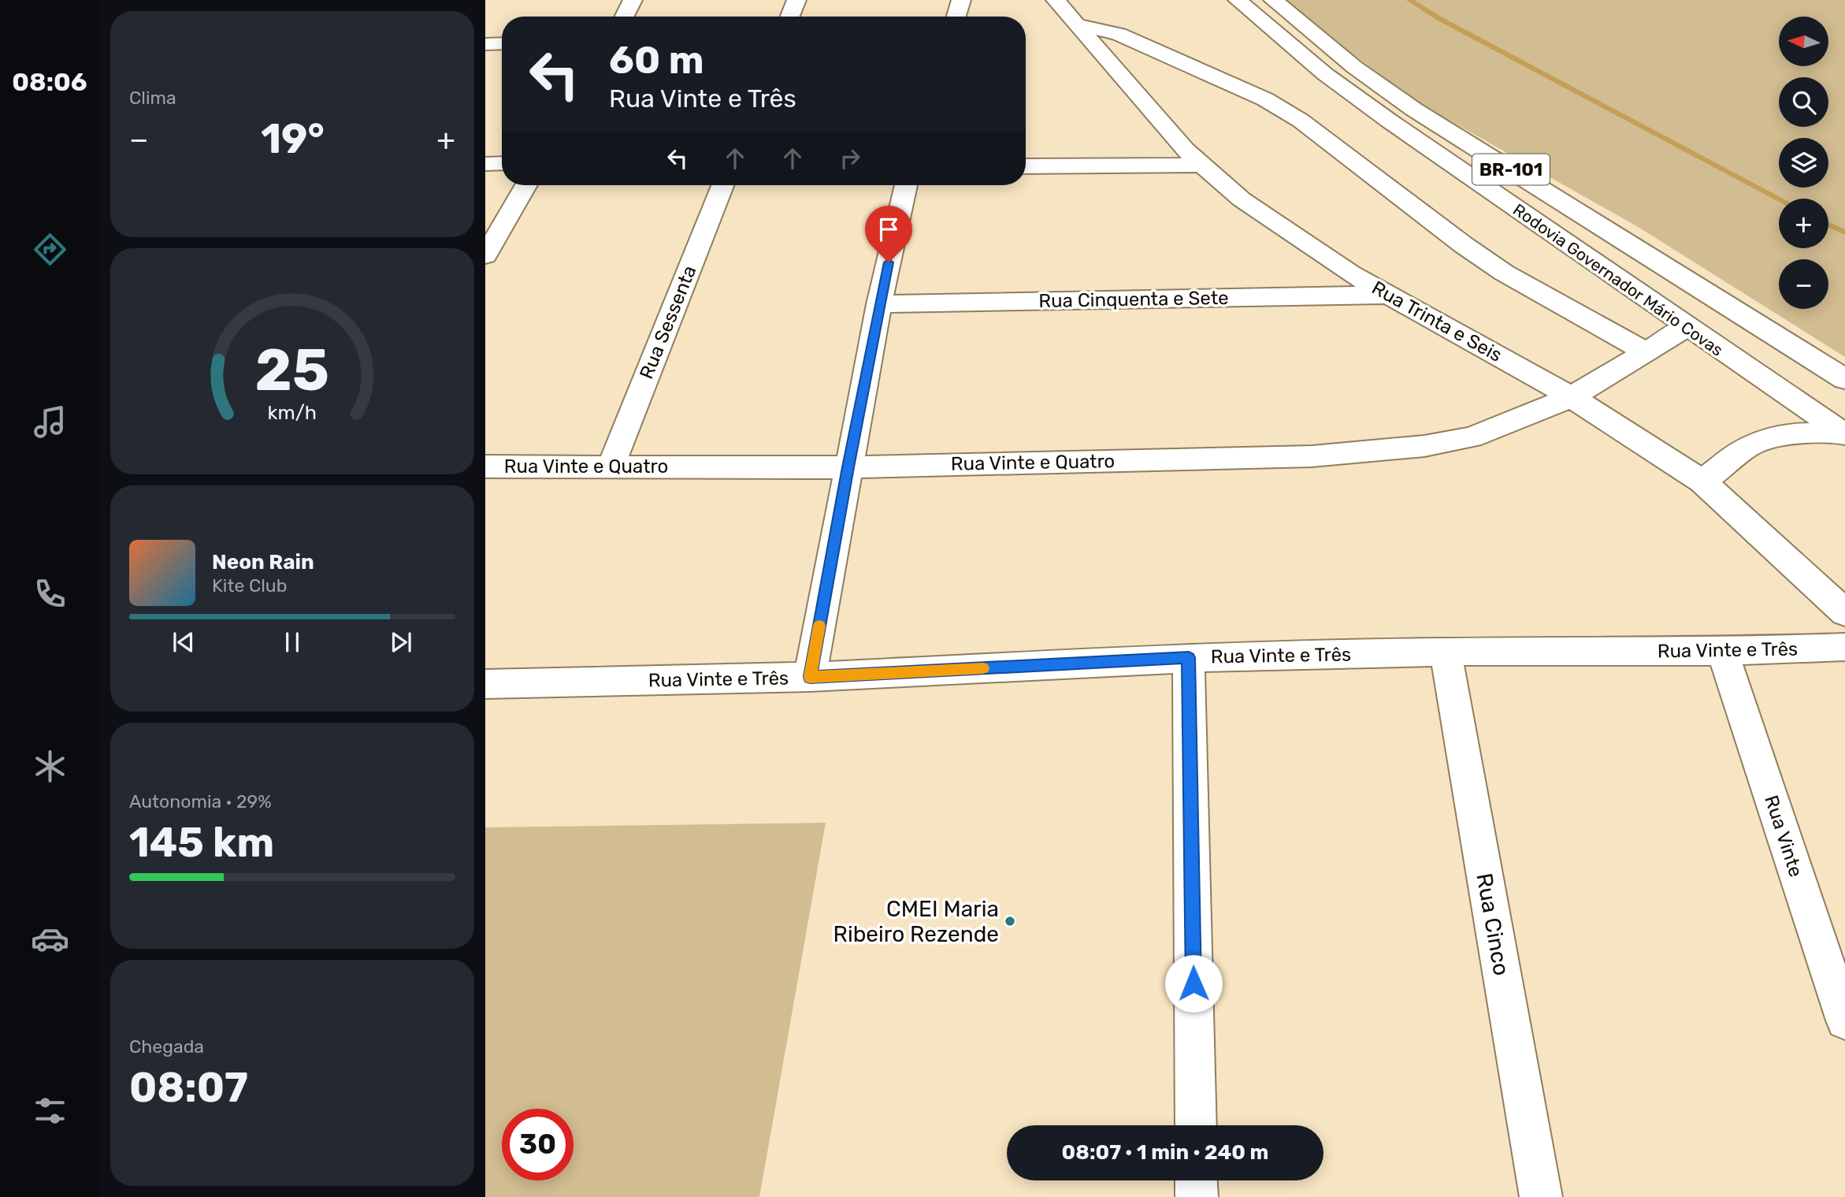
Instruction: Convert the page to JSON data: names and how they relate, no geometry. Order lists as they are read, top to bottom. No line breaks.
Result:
{"streets":{"main road":["BR-101","Rodovia Governador Mário Covas","Rua Cinquenta e Sete","Rua Trinta e Seis","Rua Sessenta","Rua Vinte e Quatro","Rua Vinte e Três","Rua Vinte","Rua Cinco"]},"crossings":[["Rodovia Governador Mário Covas","Rua Vinte e Quatro"],["Rua Cinquenta e Sete","Rua Trinta e Seis"],["Rua Trinta e Seis","Rua Vinte e Quatro"],["Rua Sessenta","Rua Vinte e Quatro"],["Rua Vinte e Três","Rua Vinte"],["Rua Vinte e Três","Rua Cinco"]],"places":["CMEI Maria Ribeiro Rezende"],"north":"left","page":{"tabs":"08:06","tile":["Clima",["Autonomia · 29%","145 km"],["Chegada","08:07"]],"map_buttons":["+","−"],"turn":["60 m","Rua Vinte e Três"],"heat":["−","19°","+"],"song":["Neon Rain","Kite Club"],"limit":"30","trip":"08:07 · 1 min · 240 m","gauge":["25","km/h"]}}
